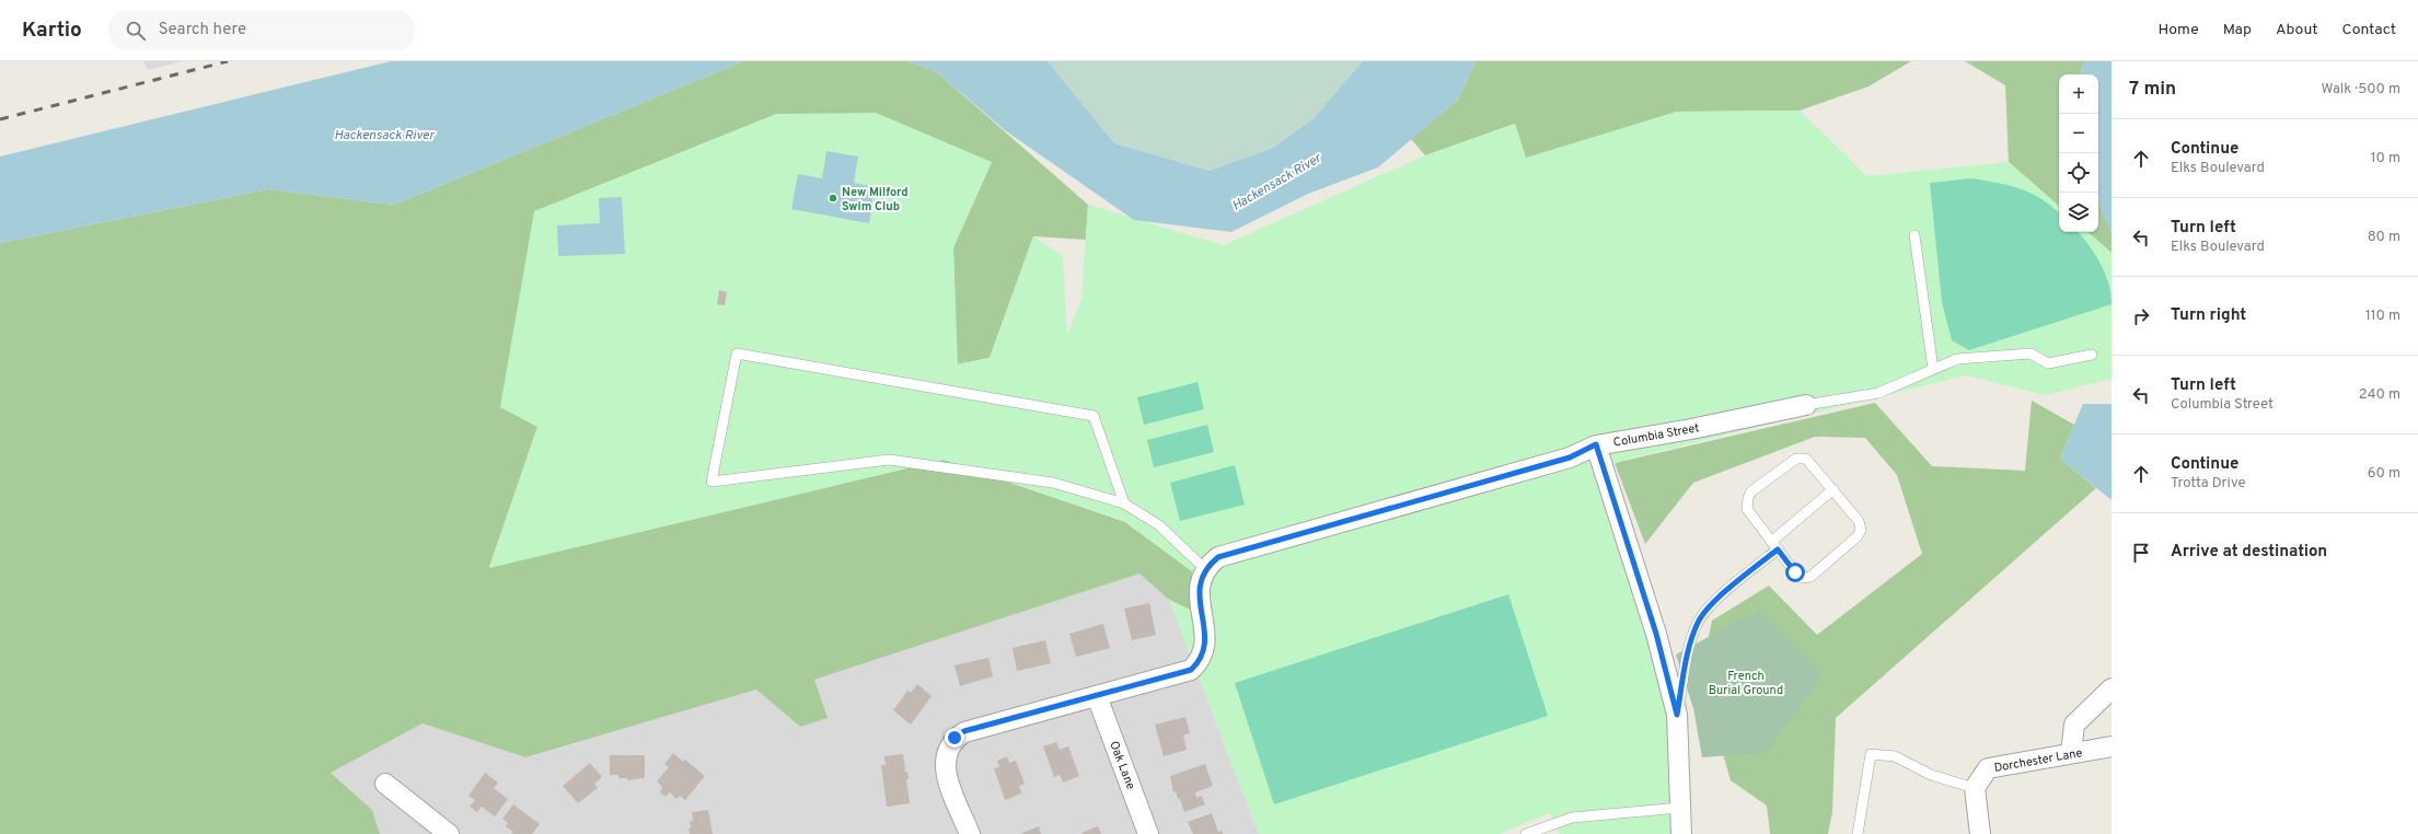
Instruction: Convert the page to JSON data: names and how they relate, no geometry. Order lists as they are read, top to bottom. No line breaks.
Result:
{"streets":{"street":["Columbia Street","Dorchester Lane","Oak Lane"]},"water":["Hackensack River"],"parks":["French Burial Ground"],"places":["New Milford Swim Club"],"page":{"header":"Kartio","search":"Search here","nav":["Home","Map","About","Contact"],"heading":["7 min","Walk · 500 m"],"map_buttons":["+","−"],"list":[["Continue","Elks Boulevard","10 m"],["Turn left","Elks Boulevard","80 m"],["Turn right","110 m"],["Turn left","Columbia Street","240 m"],["Continue","Trotta Drive","60 m"],"Arrive at destination"]}}
